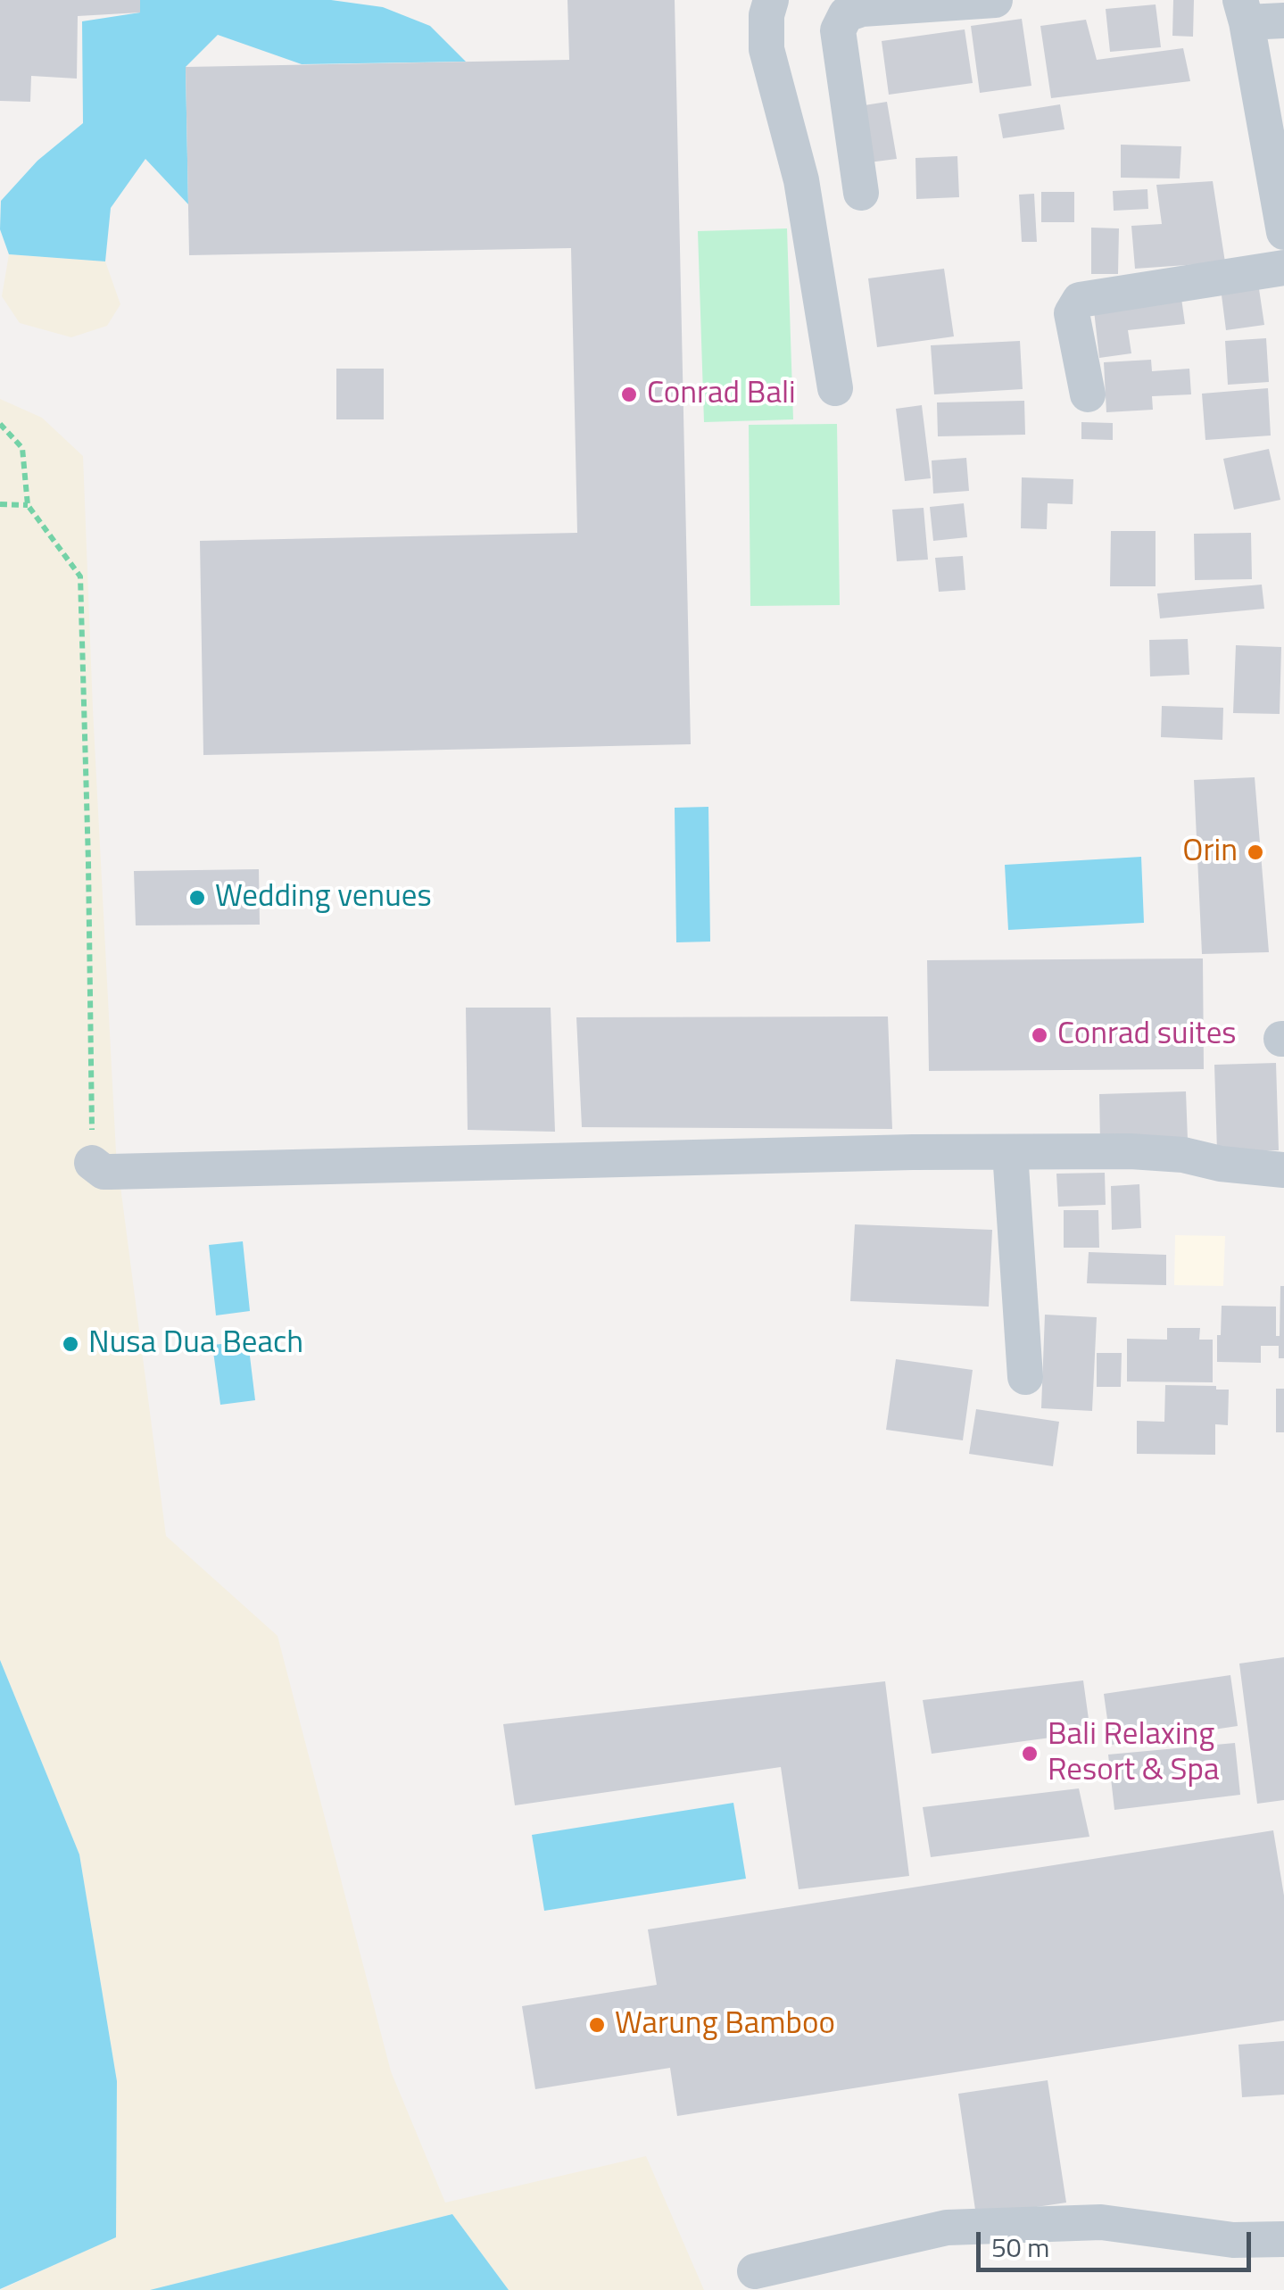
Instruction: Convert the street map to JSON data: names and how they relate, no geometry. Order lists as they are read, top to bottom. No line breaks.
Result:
{"places":["Conrad Bali","Orin","Wedding venues","Conrad suites","Nusa Dua Beach","Bali Relaxing Resort & Spa","Warung Bamboo"],"scale_bar":"50 m"}
